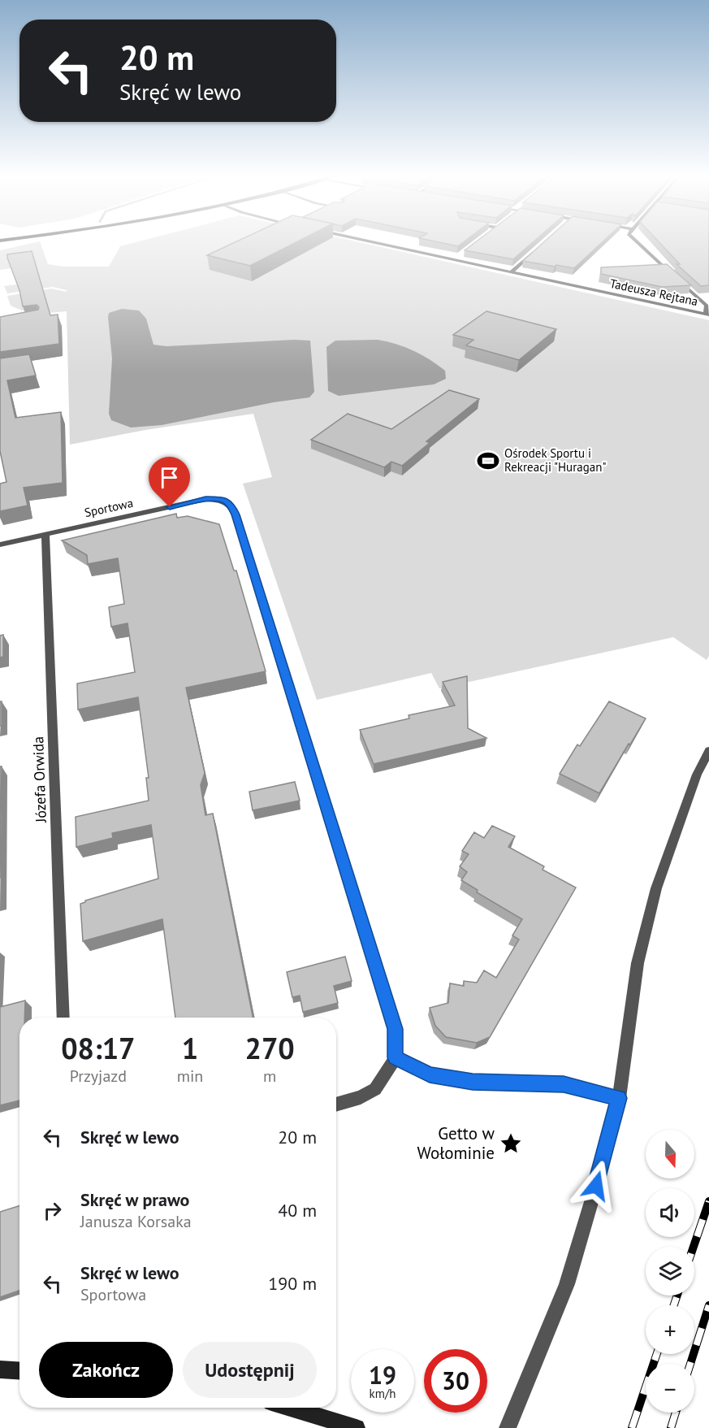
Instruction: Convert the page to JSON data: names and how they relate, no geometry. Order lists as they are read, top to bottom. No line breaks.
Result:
{"streets":{"street":["Tadeusza Rejtana","Sportowa","Józefa Orwida"]},"crossings":[["Sportowa","Józefa Orwida"]],"places":{"sports":["Ośrodek Sportu i Rekreacji \"Huragan\""],"place":["Getto w Wołominie"]},"north":"bottom","page":{"turn":["20 m","Skręć w lewo"],"eta":["08:17","Przyjazd","1","min","270","m"],"list":[{"name":"Skręć w lewo","value":"20 m"},{"name":"Skręć w prawo","note":"Janusza Korsaka","value":"40 m"},{"name":"Skręć w lewo","note":"Sportowa","value":"190 m"}],"map_buttons":["+","−"],"buttons":["Zakończ","Udostępnij"],"speed":"19 km/h","limit":"30"}}
